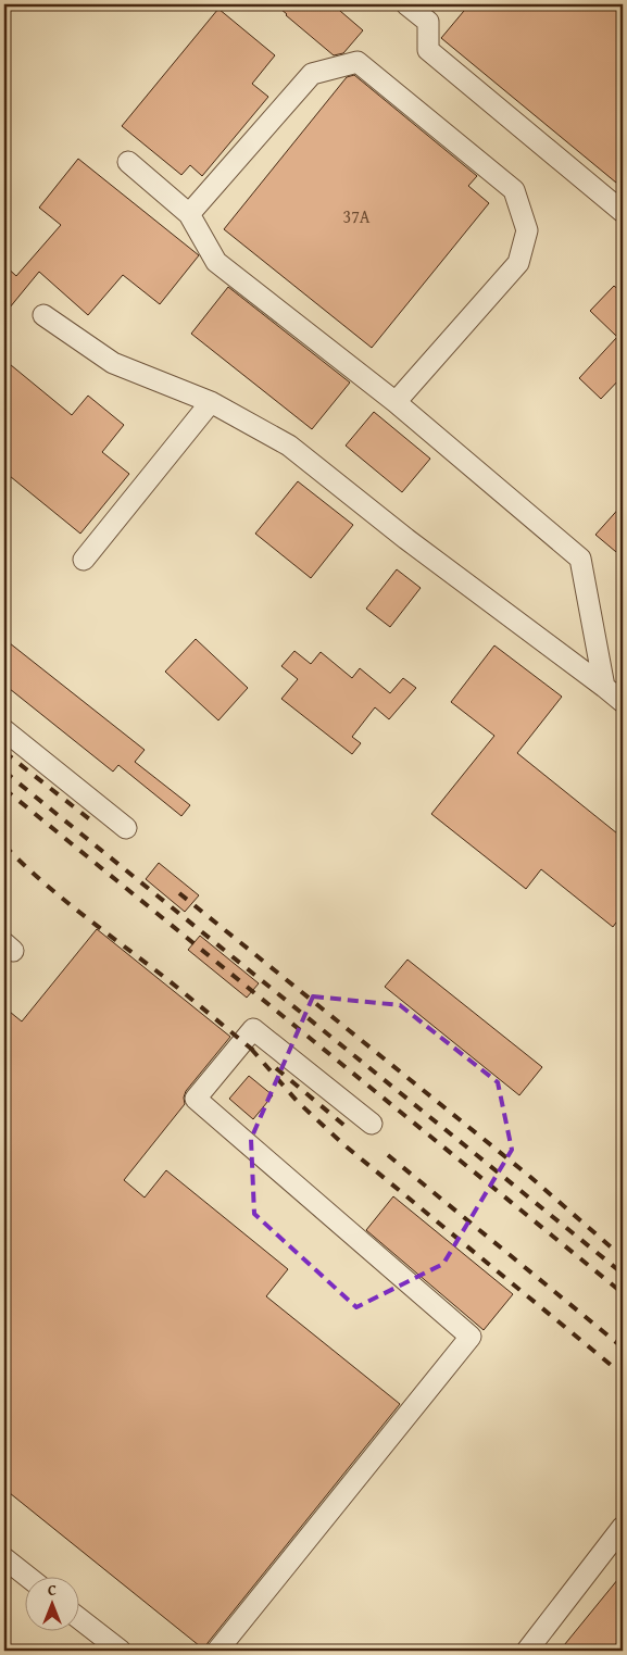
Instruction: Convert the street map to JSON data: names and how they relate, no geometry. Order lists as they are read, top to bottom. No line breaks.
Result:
{"house_numbers":["37А"],"north":"top"}
